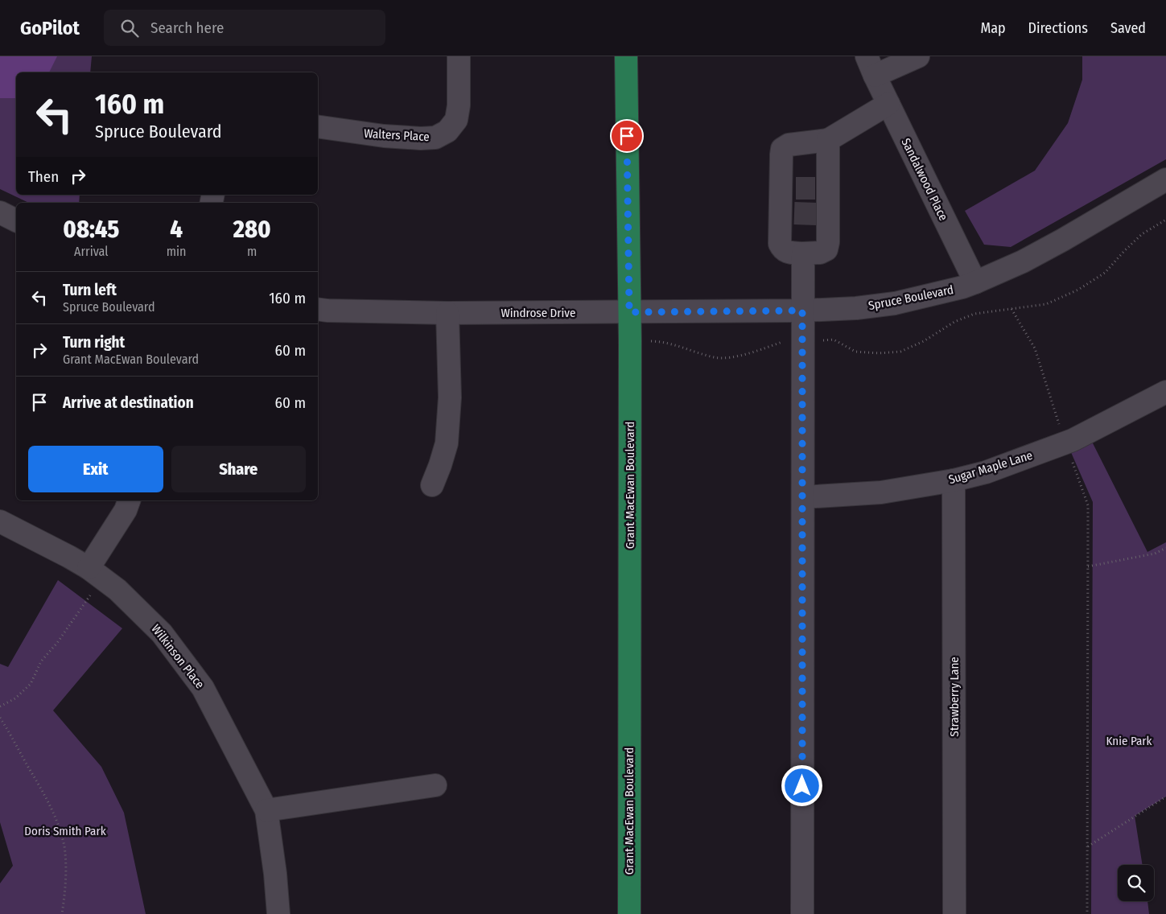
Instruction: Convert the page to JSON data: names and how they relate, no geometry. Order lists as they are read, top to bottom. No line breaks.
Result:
{"streets":{"main road":["Grant MacEwan Boulevard"],"street":["Walters Place","Sandalwood Place","Spruce Boulevard","Windrose Drive","Sugar Maple Lane","Wilkinson Place","Strawberry Lane"]},"crossings":[["Sandalwood Place","Spruce Boulevard"],["Spruce Boulevard","Windrose Drive"],["Spruce Boulevard","Grant MacEwan Boulevard"],["Windrose Drive","Grant MacEwan Boulevard"],["Sugar Maple Lane","Strawberry Lane"]],"parks":["Knie Park","Doris Smith Park"],"page":{"header":"GoPilot","search":"Search here","nav":["Map","Directions","Saved"],"turn":["160 m","Spruce Boulevard"],"then":"Then","eta":["08:45","Arrival","4","min","280","m"],"list":[{"name":"Turn left","note":"Spruce Boulevard","value":"160 m"},{"name":"Turn right","note":"Grant MacEwan Boulevard","value":"60 m"},{"name":"Arrive at destination","value":"60 m"}],"buttons":["Exit","Share"]}}
